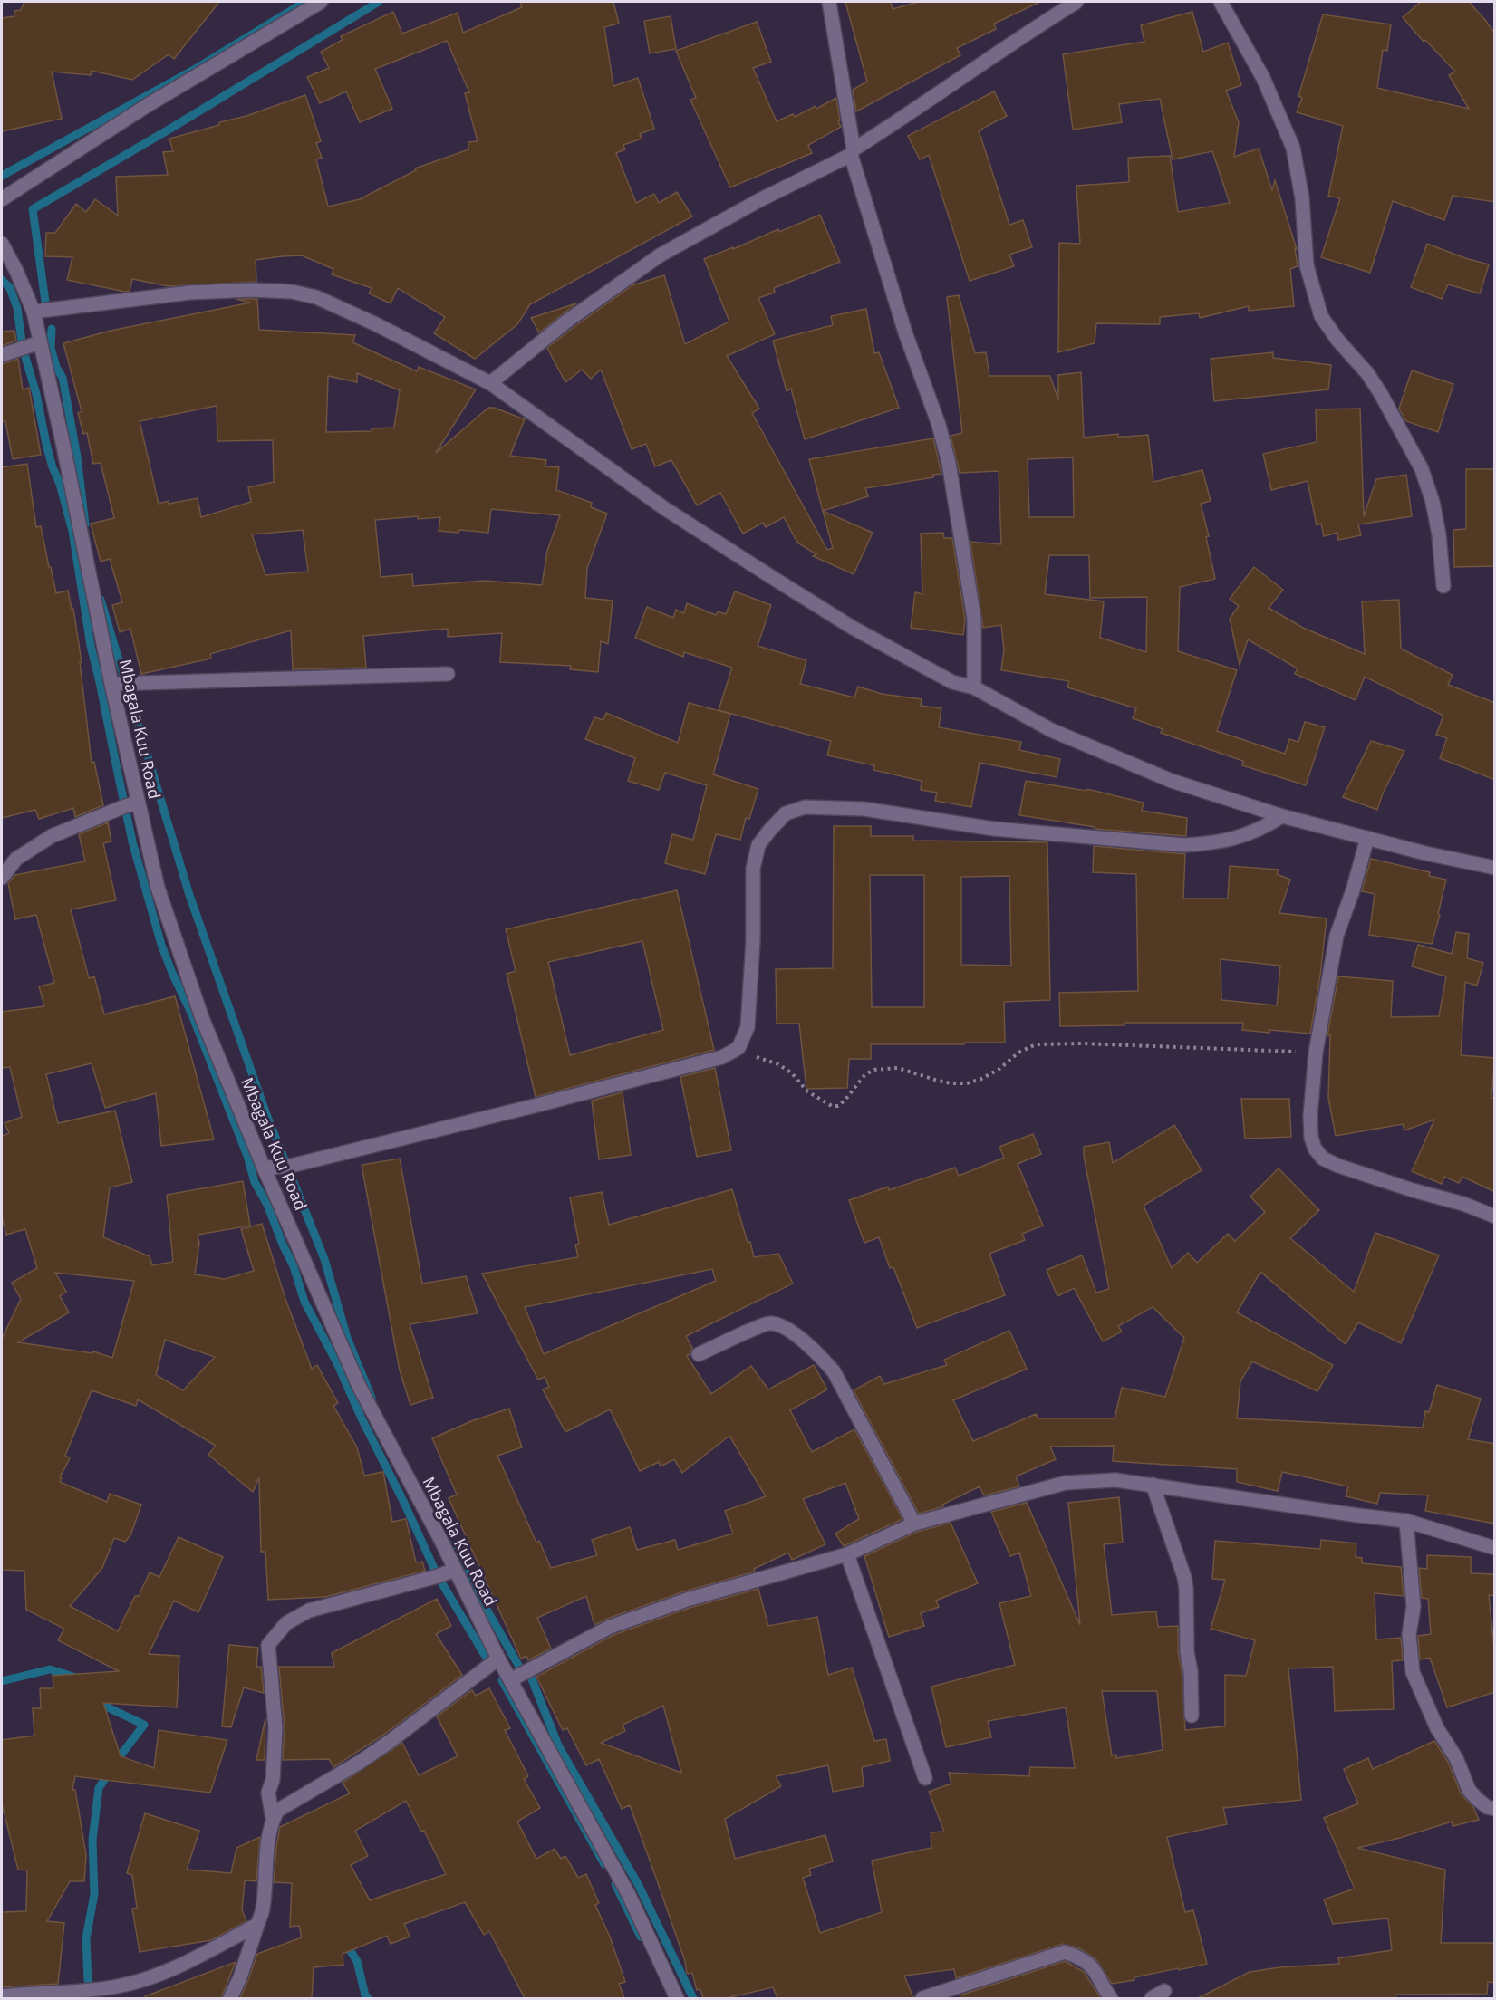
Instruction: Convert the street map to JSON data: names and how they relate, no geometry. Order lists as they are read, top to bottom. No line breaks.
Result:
{"streets":{"street":["Mbagala Kuu Road"]}}
